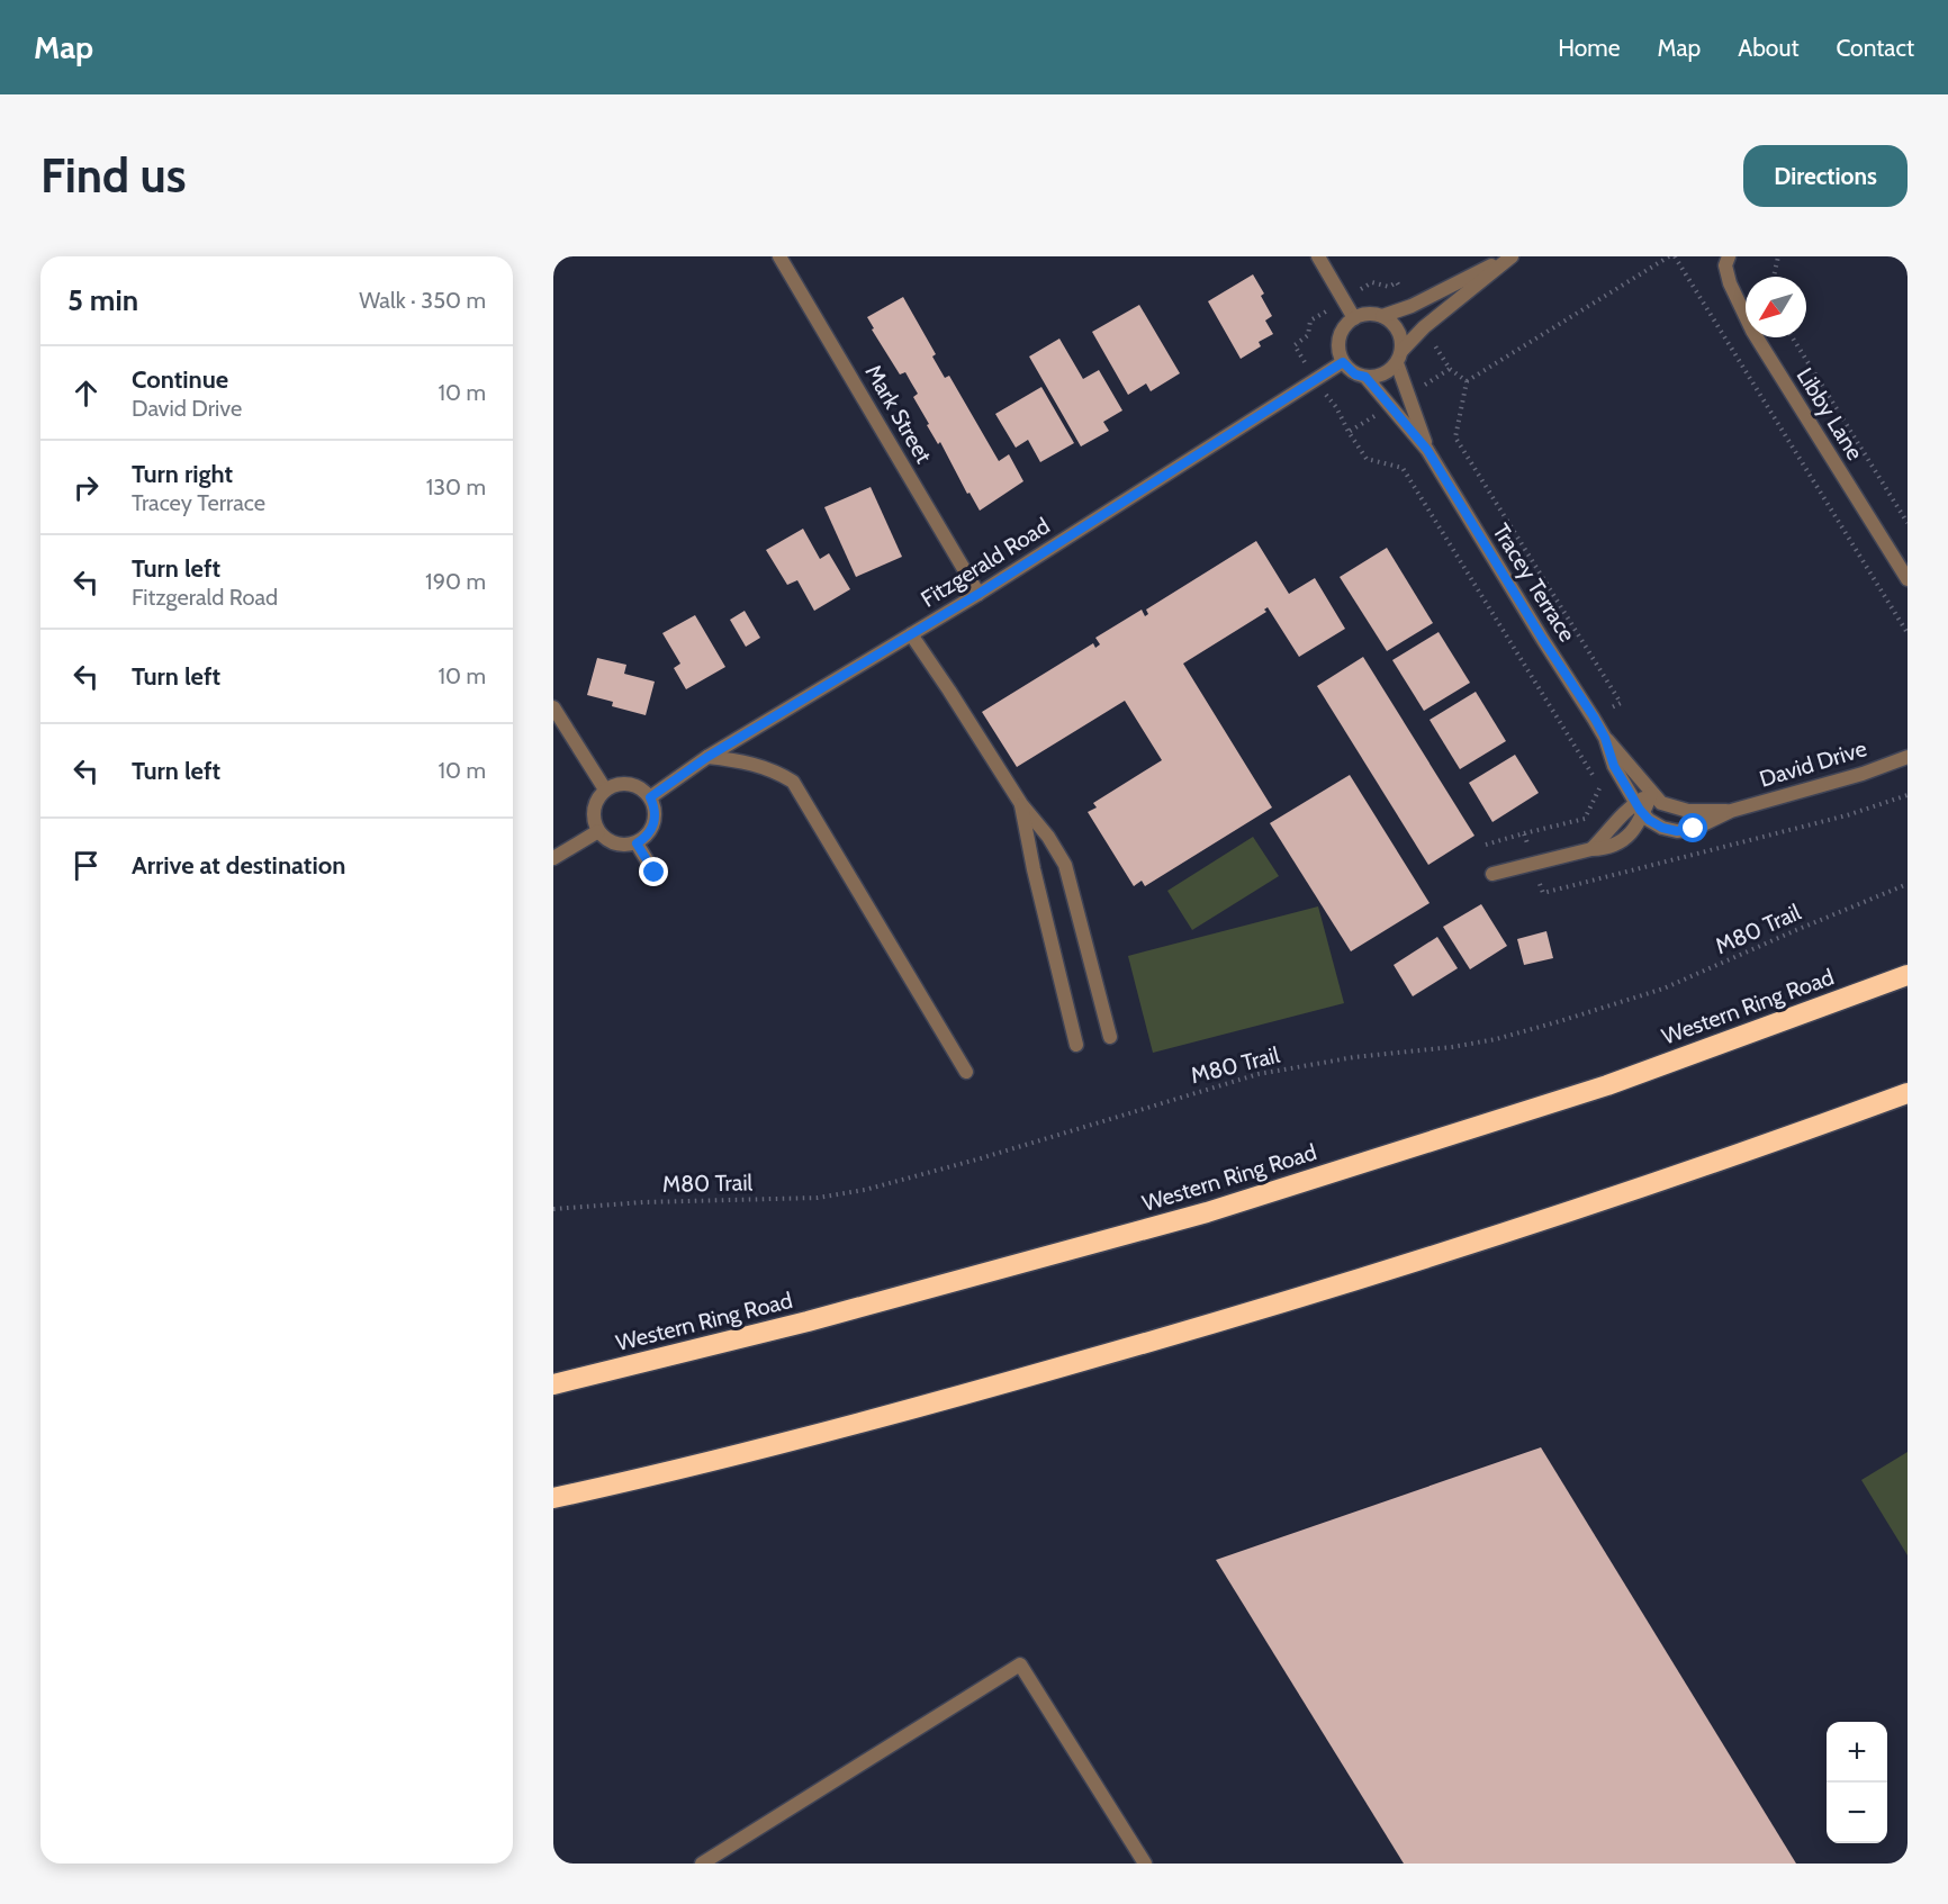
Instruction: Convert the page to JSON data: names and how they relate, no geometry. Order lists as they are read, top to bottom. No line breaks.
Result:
{"streets":{"highway":["Western Ring Road"],"street":["Mark Street","Libby Lane","Fitzgerald Road","Tracey Terrace","David Drive"],"path":["M80 Trail"]},"crossings":[["Mark Street","Fitzgerald Road"],["Fitzgerald Road","Tracey Terrace"],["Tracey Terrace","David Drive"]],"north":"bottom left","page":{"header":"Map","nav":["Home","Map","About","Contact"],"buttons":"Directions","title":"Find us","heading":["5 min","Walk · 350 m"],"list":[["Continue","David Drive","10 m"],["Turn right","Tracey Terrace","130 m"],["Turn left","Fitzgerald Road","190 m"],["Turn left","10 m"],["Turn left","10 m"],"Arrive at destination"],"map_buttons":["+","−"]}}
